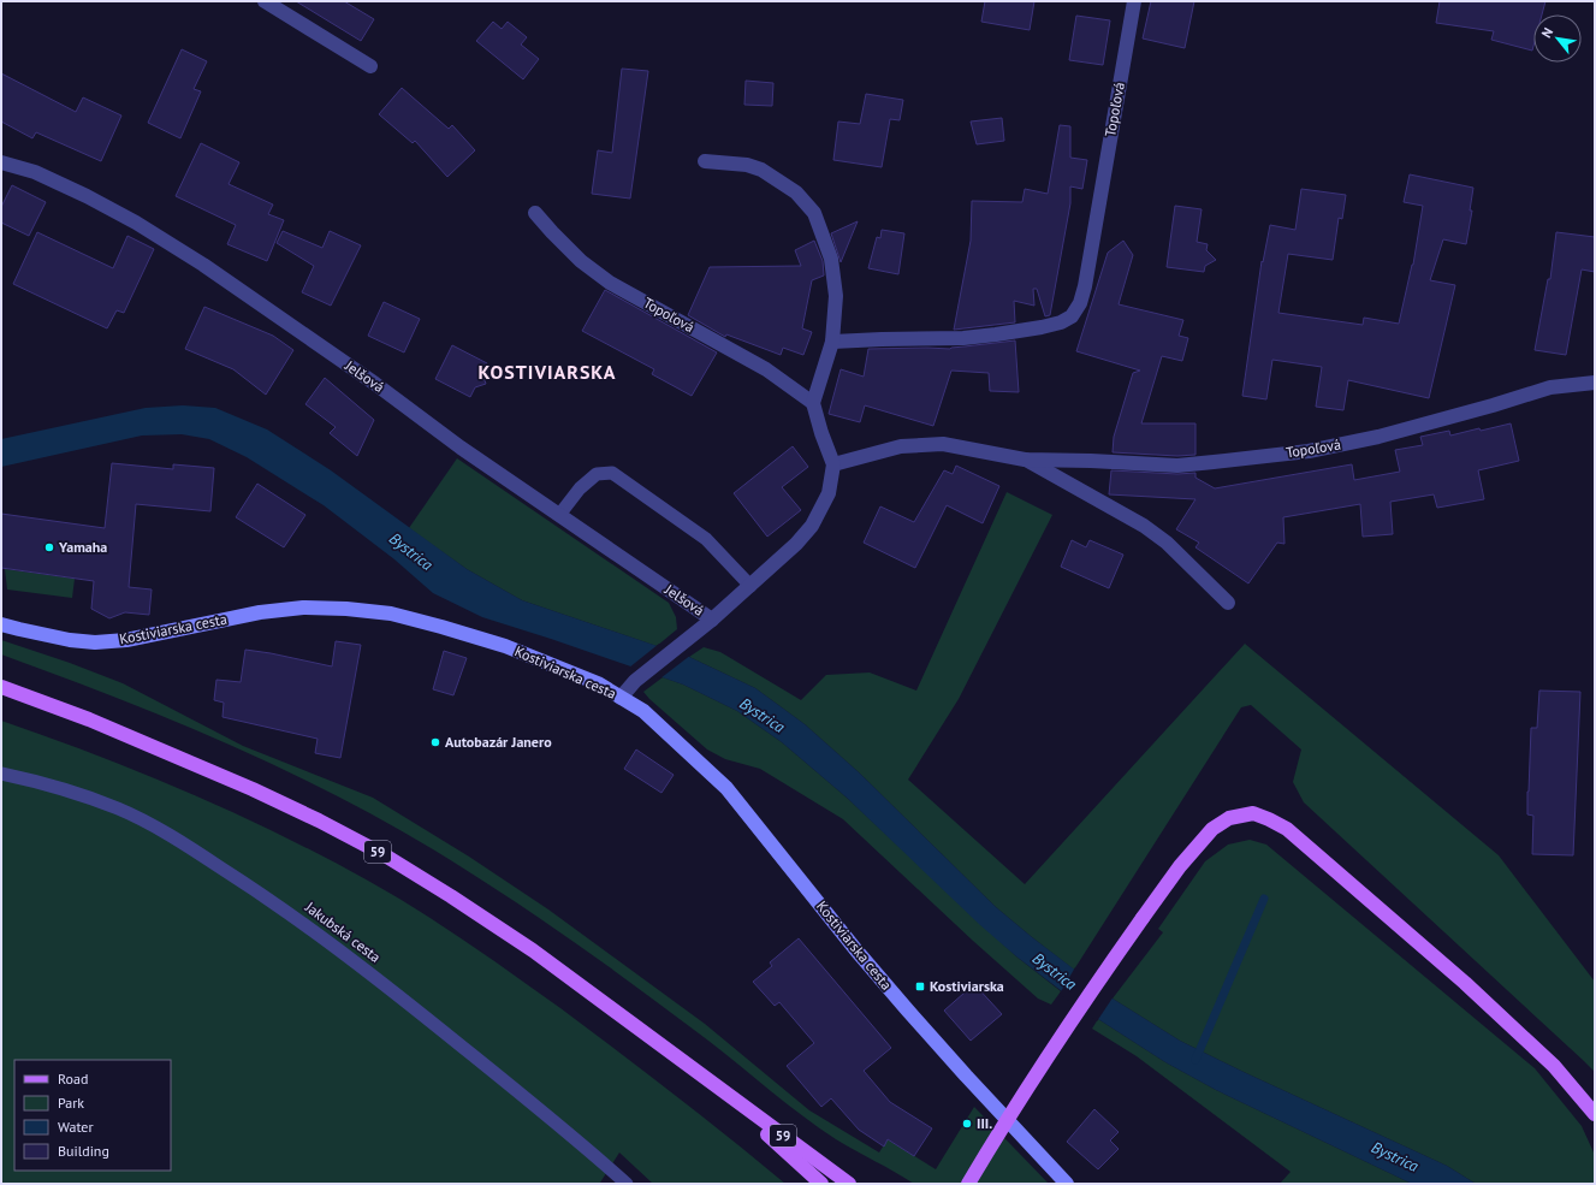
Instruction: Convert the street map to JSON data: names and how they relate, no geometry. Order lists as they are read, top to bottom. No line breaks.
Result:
{"streets":{"main road":["59"],"street":["Topoľová","Jelšová","Kostiviarska cesta"],"lane":["Jakubská cesta"]},"districts":["KOSTIVIARSKA"],"water":["Bystrica"],"places":{"other":["Yamaha","Autobazár Janero","III."],"transit":["Kostiviarska"]},"legend":["Road","Park","Water","Building"],"north":"top left"}
